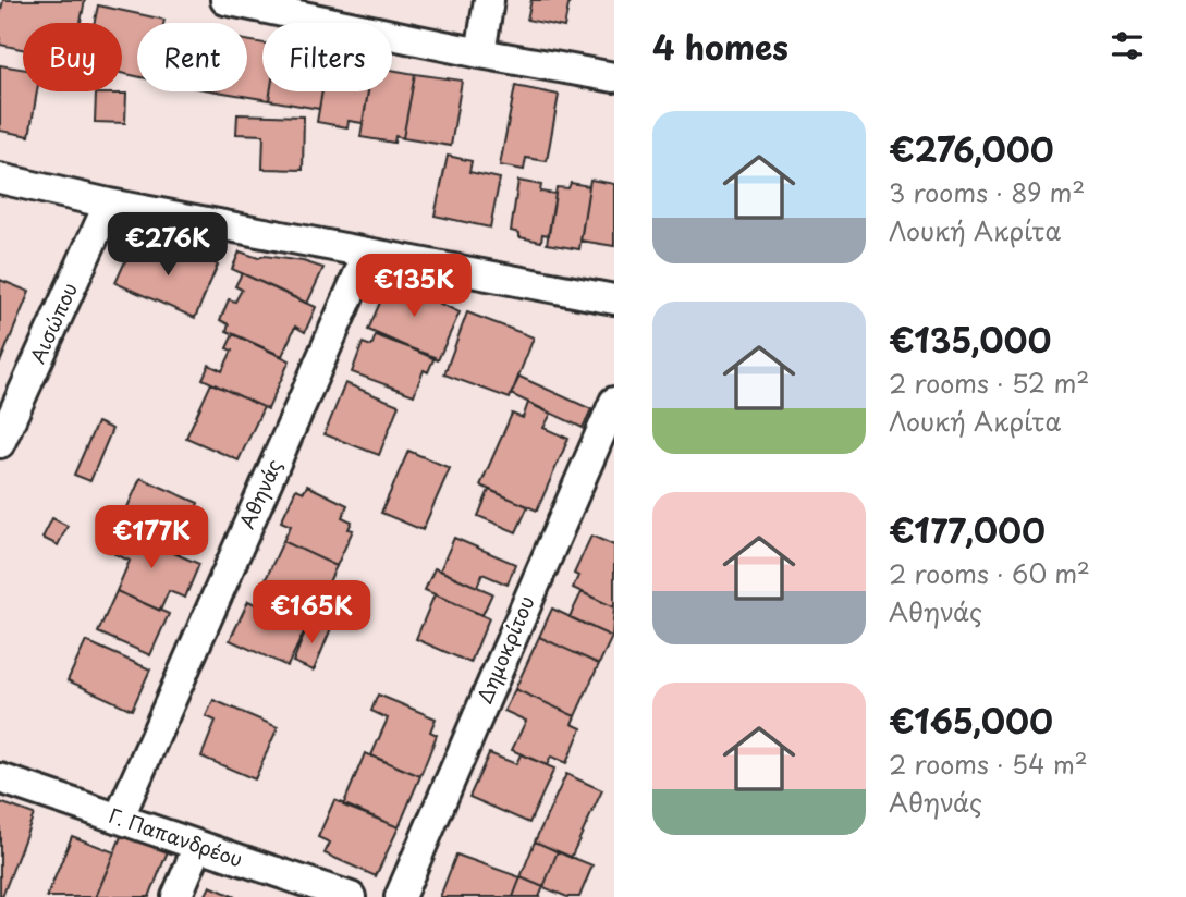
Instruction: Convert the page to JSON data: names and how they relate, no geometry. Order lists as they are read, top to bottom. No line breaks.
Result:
{"streets":{"street":["Αισώπου","Αθηνάς","Δημοκρίτου","Γ. Παπανδρέου"]},"crossings":[["Αθηνάς","Γ. Παπανδρέου"]],"page":{"heading":"4 homes","chip":["Buy","Rent","Filters"],"list":[{"name":"€276,000","note":"3 rooms · 89 m² · Λουκή Ακρίτα"},{"name":"€135,000","note":"2 rooms · 52 m² · Λουκή Ακρίτα"},{"name":"€177,000","note":"2 rooms · 60 m² · Αθηνάς"},{"name":"€165,000","note":"2 rooms · 54 m² · Αθηνάς"}],"price":["€276K","€135K","€177K","€165K"]}}
